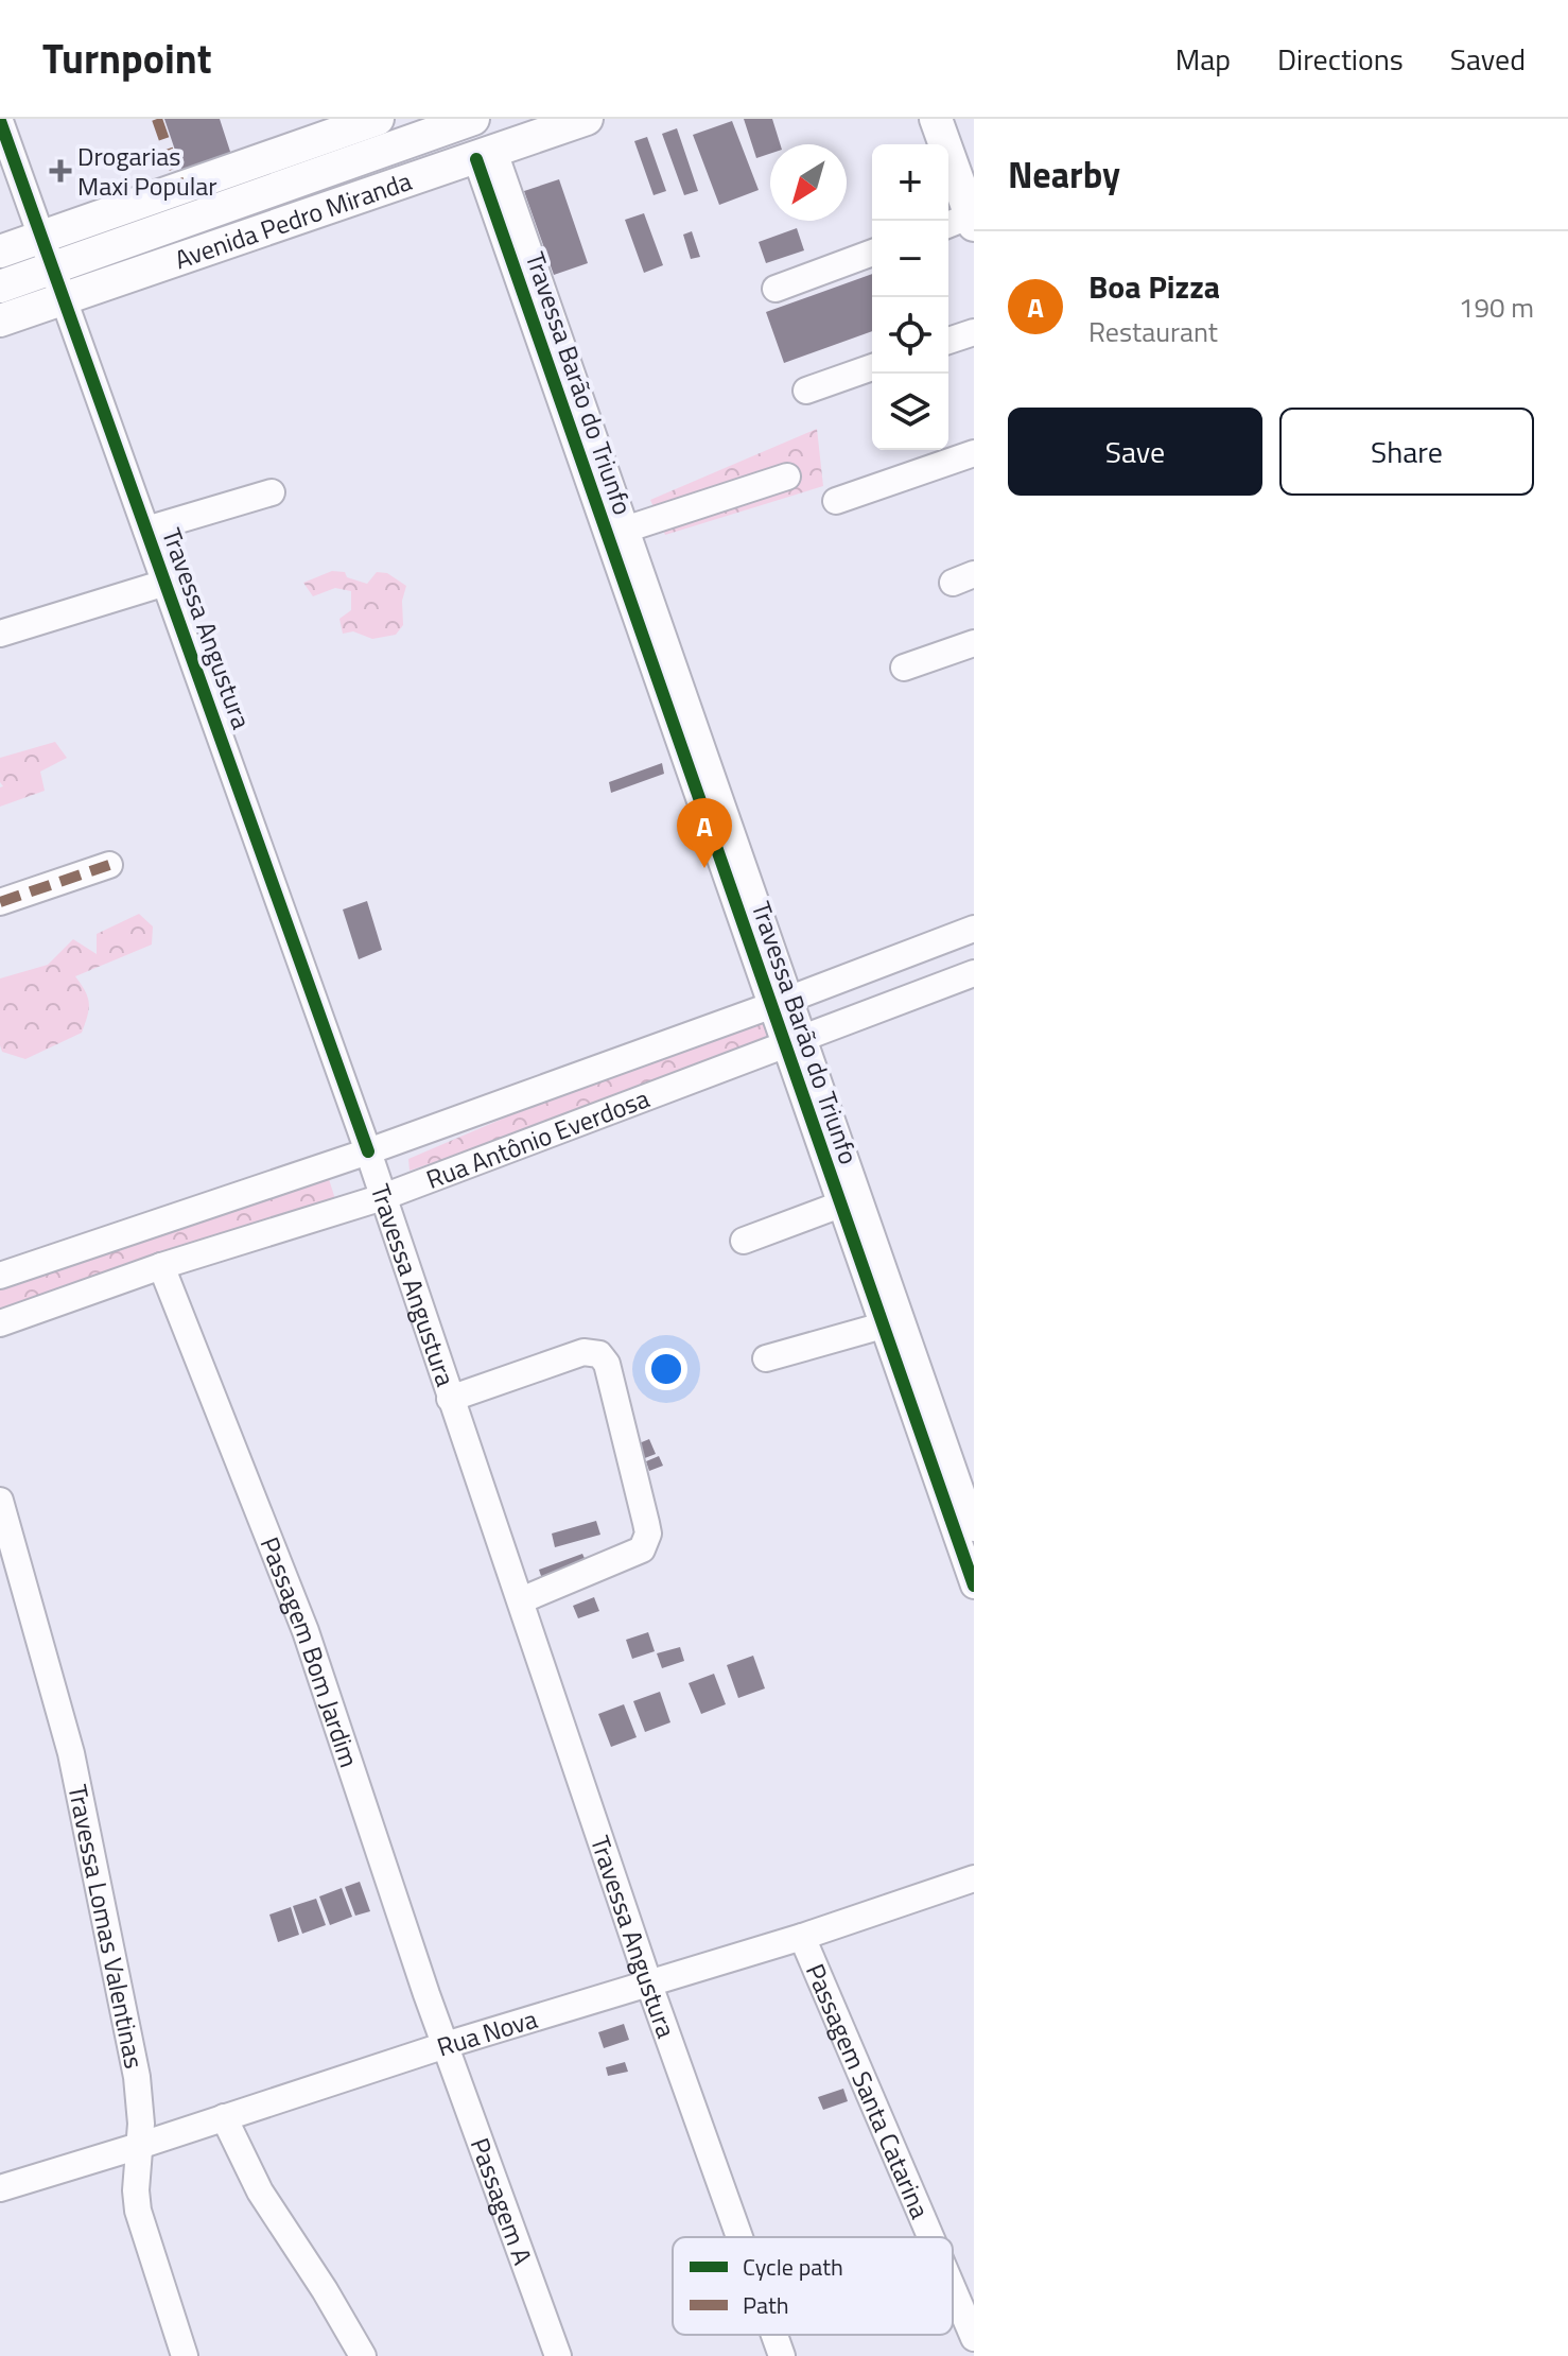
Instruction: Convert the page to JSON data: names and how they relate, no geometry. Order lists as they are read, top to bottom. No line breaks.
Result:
{"streets":{"main road":["Avenida Pedro Miranda"],"street":["Travessa Barão do Triunfo","Travessa Angustura","Rua Antônio Everdosa","Passagem Bom Jardim","Travessa Lomas Valentinas","Rua Nova","Passagem Santa Catarina","Passagem A"]},"crossings":[["Avenida Pedro Miranda","Travessa Barão do Triunfo"],["Avenida Pedro Miranda","Travessa Angustura"],["Travessa Barão do Triunfo","Rua Antônio Everdosa"],["Travessa Angustura","Rua Antônio Everdosa"],["Travessa Angustura","Rua Nova"],["Rua Antônio Everdosa","Passagem Bom Jardim"],["Passagem Bom Jardim","Rua Nova"],["Passagem Bom Jardim","Passagem A"],["Travessa Lomas Valentinas","Rua Nova"],["Rua Nova","Passagem Santa Catarina"],["Rua Nova","Passagem A"]],"places":{"health":["Drogarias Maxi Popular"]},"legend":["Cycle path","Path"],"north":"bottom left","page":{"header":"Turnpoint","nav":["Map","Directions","Saved"],"heading":"Nearby","map_buttons":["+","−"],"list":[{"mark":"A","name":"Boa Pizza","note":"Restaurant","value":"190 m"}],"buttons":["Save","Share"],"pins":"A"}}
